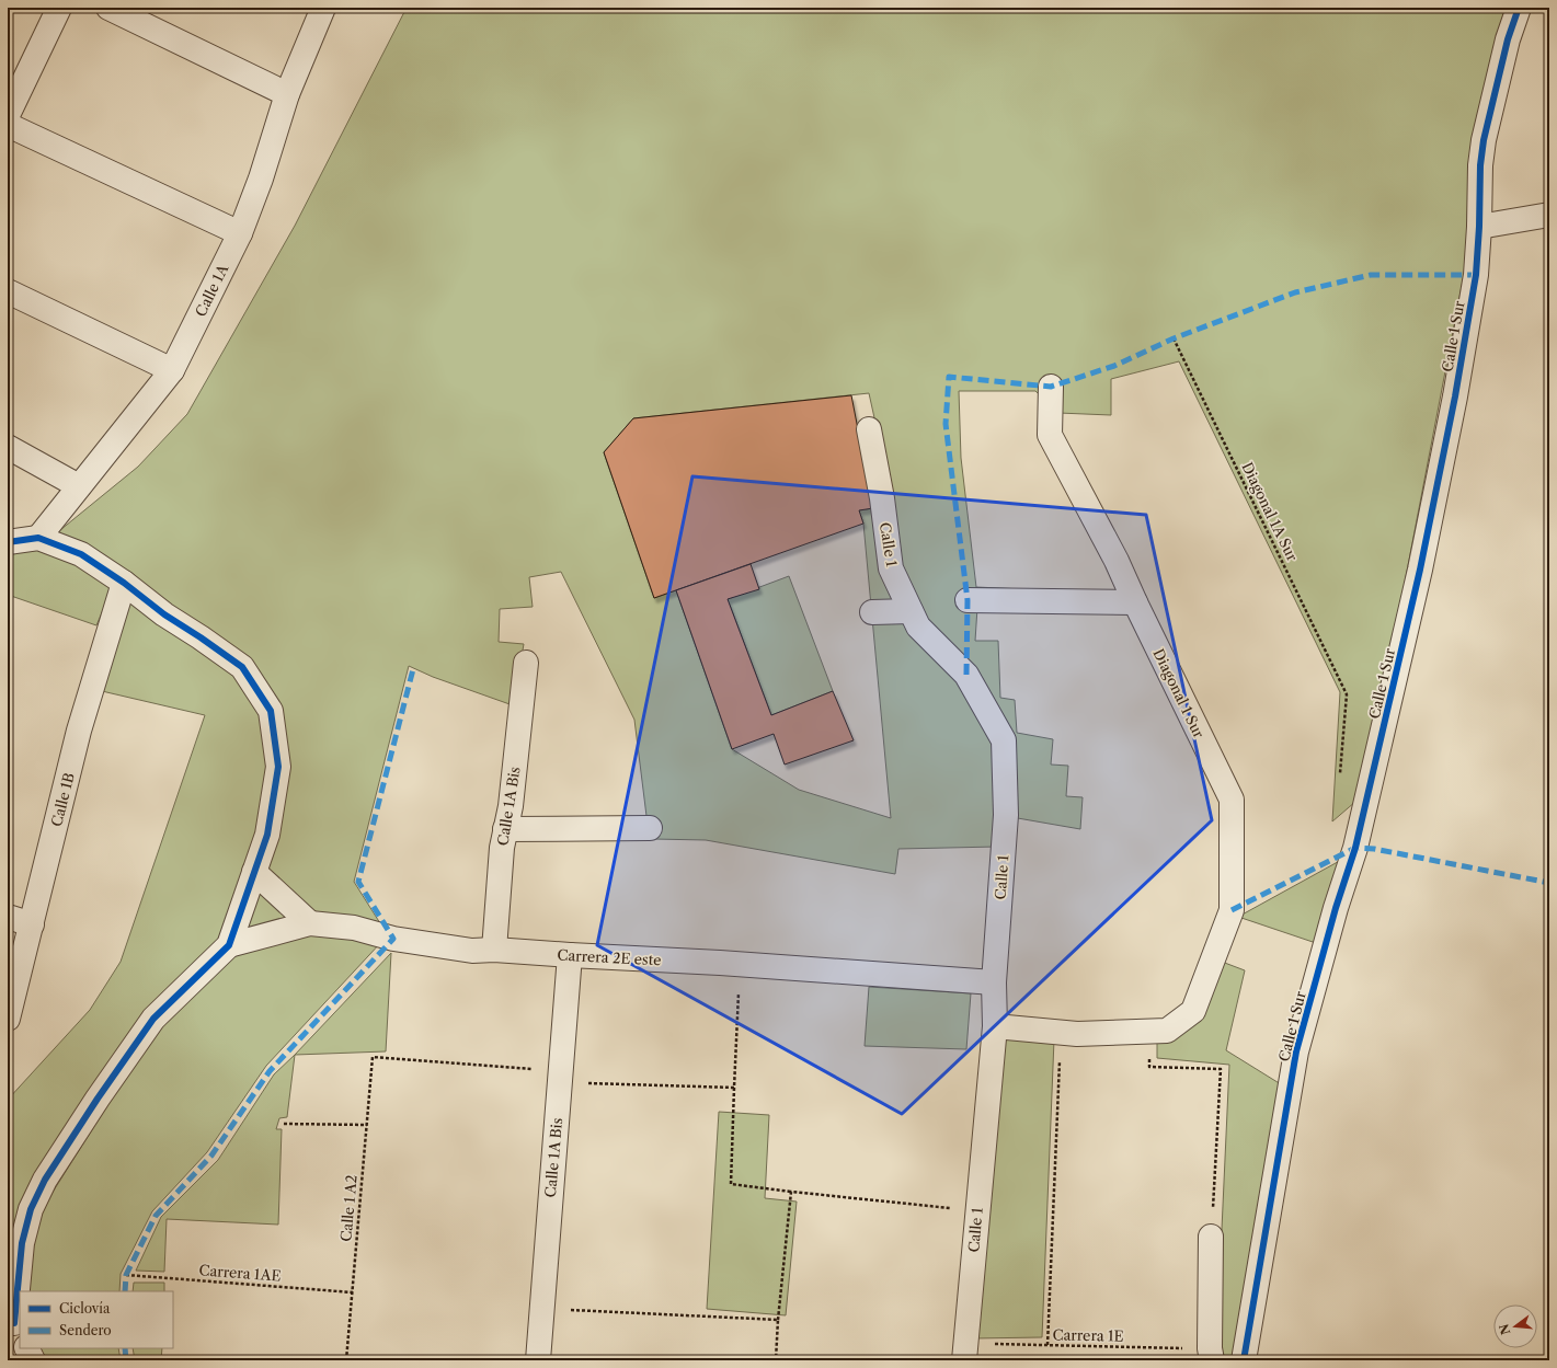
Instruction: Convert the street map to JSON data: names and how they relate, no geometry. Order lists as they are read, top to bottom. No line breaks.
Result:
{"streets":{"street":["Calle 1A","Calle 1 Sur","Calle 1","Diagonal 1 Sur","Calle 1B","Calle 1A Bis","Carrera 2E este"],"path":["Diagonal 1A Sur","Calle 1 A2","Carrera 1AE","Carrera 1E"]},"crossings":[["Calle 1","Carrera 2E este"],["Calle 1","Carrera 1E"],["Calle 1A Bis","Carrera 2E este"],["Calle 1A Bis","Calle 1 A2"],["Calle 1 A2","Carrera 1AE"]],"legend":["Ciclovía","Sendero"],"north":"left"}
